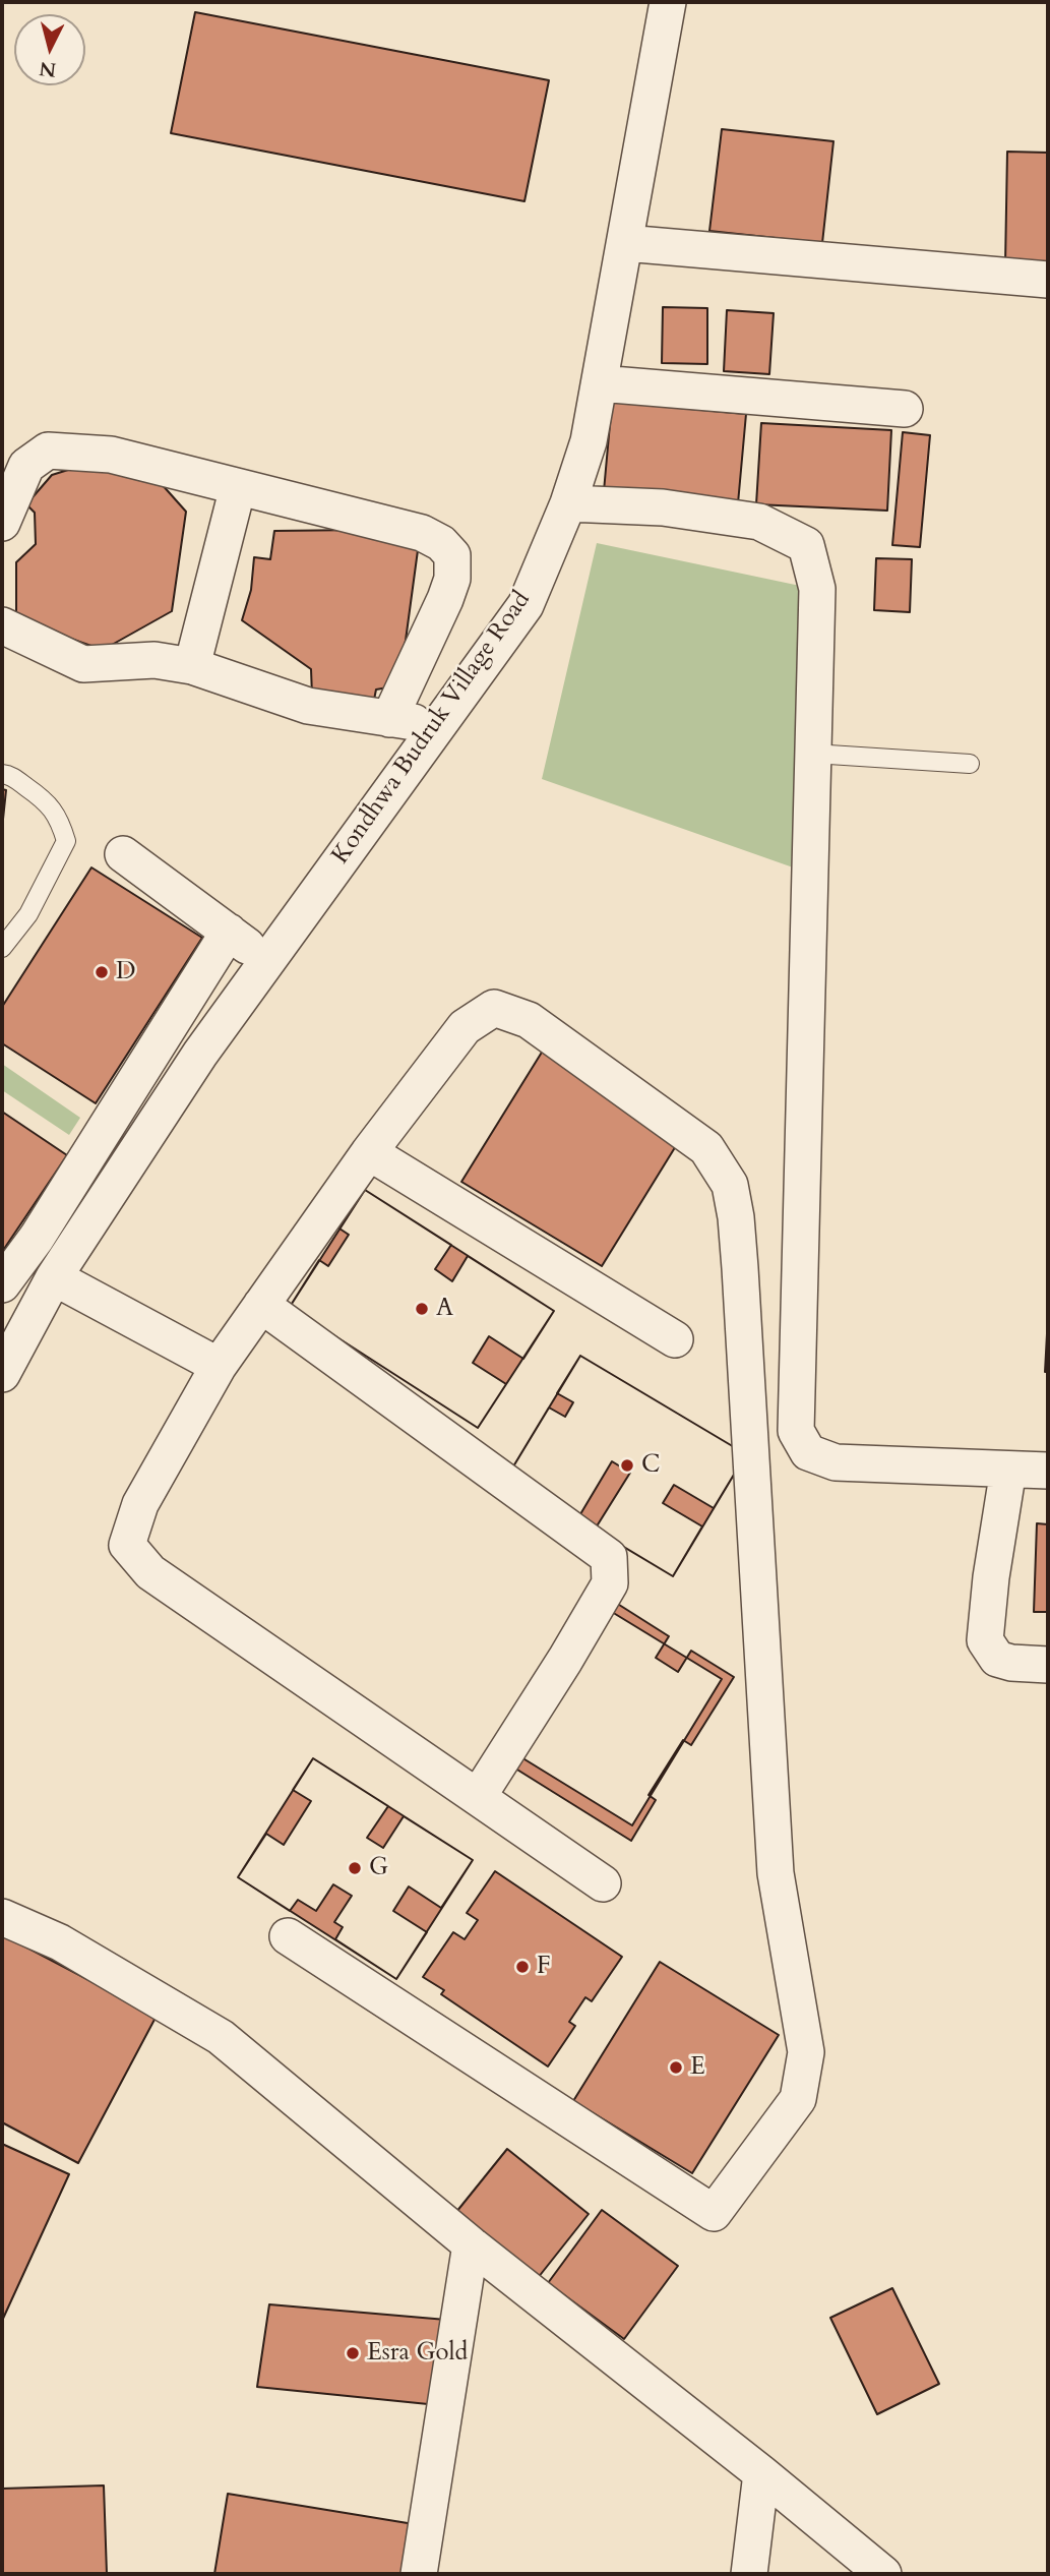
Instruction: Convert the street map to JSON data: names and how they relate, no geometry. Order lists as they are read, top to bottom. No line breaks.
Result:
{"streets":{"street":["Kondhwa Budruk Village Road"]},"places":["D","A","C","G","F","E","Esra Gold"],"north":"bottom"}
